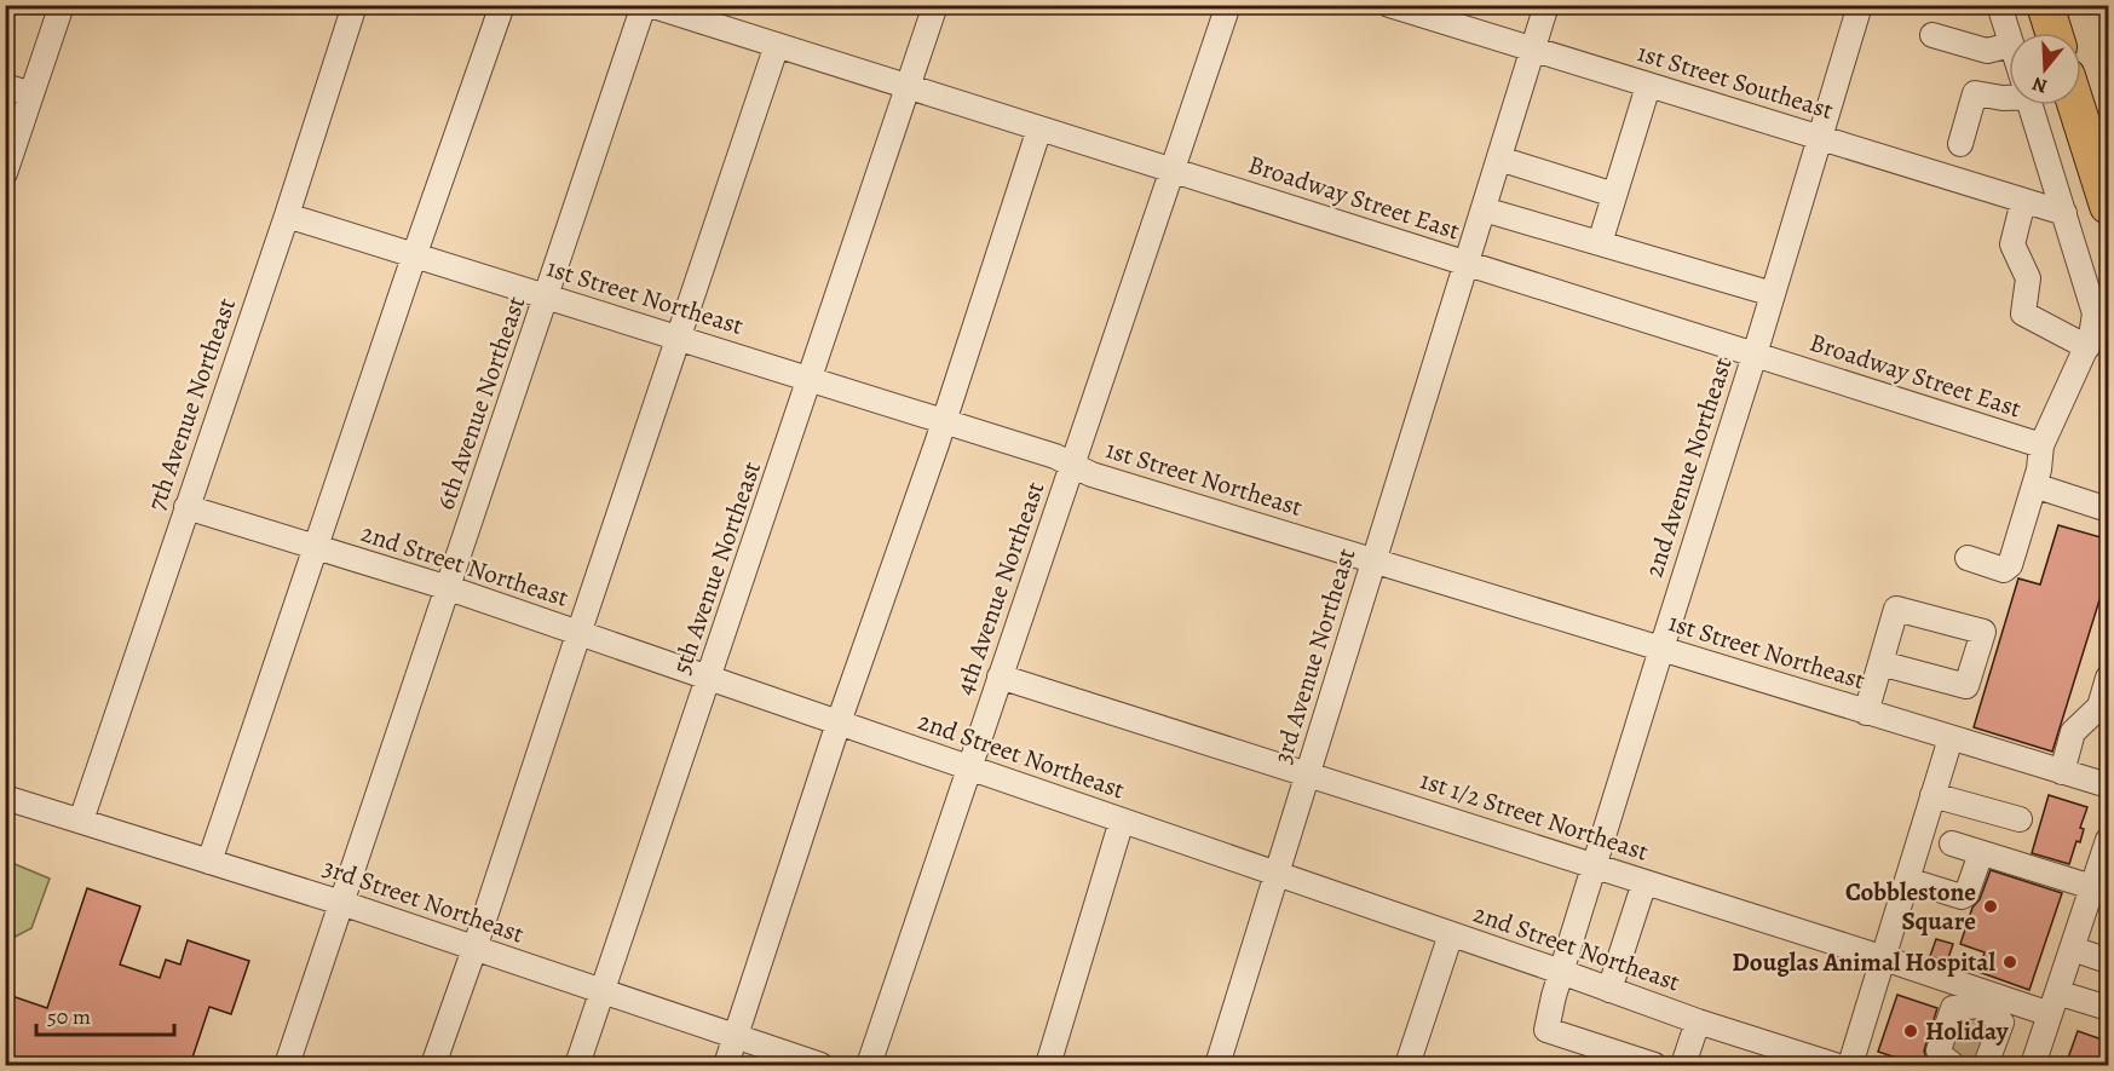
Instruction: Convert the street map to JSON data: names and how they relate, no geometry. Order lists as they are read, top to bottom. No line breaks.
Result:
{"streets":{"street":["1st Street Southeast","Broadway Street East","1st Street Northeast","6th Avenue Northeast","7th Avenue Northeast","2nd Avenue Northeast","2nd Street Northeast","5th Avenue Northeast","4th Avenue Northeast","3rd Avenue Northeast","1st 1/2 Street Northeast","3rd Street Northeast"]},"crossings":[["1st Street Southeast","2nd Avenue Northeast"],["1st Street Southeast","3rd Avenue Northeast"],["Broadway Street East","2nd Avenue Northeast"],["Broadway Street East","5th Avenue Northeast"],["Broadway Street East","4th Avenue Northeast"],["Broadway Street East","3rd Avenue Northeast"],["1st Street Northeast","6th Avenue Northeast"],["1st Street Northeast","7th Avenue Northeast"],["1st Street Northeast","2nd Avenue Northeast"],["1st Street Northeast","5th Avenue Northeast"],["1st Street Northeast","4th Avenue Northeast"],["1st Street Northeast","3rd Avenue Northeast"],["6th Avenue Northeast","2nd Street Northeast"],["6th Avenue Northeast","3rd Street Northeast"],["7th Avenue Northeast","2nd Street Northeast"],["7th Avenue Northeast","3rd Street Northeast"],["2nd Avenue Northeast","2nd Street Northeast"],["2nd Avenue Northeast","1st 1/2 Street Northeast"],["2nd Street Northeast","5th Avenue Northeast"],["2nd Street Northeast","4th Avenue Northeast"],["2nd Street Northeast","3rd Avenue Northeast"],["5th Avenue Northeast","3rd Street Northeast"],["4th Avenue Northeast","1st 1/2 Street Northeast"],["3rd Avenue Northeast","1st 1/2 Street Northeast"]],"places":["Cobblestone Square","Douglas Animal Hospital","Holiday"],"scale_bar":"50 m","north":"bottom"}
